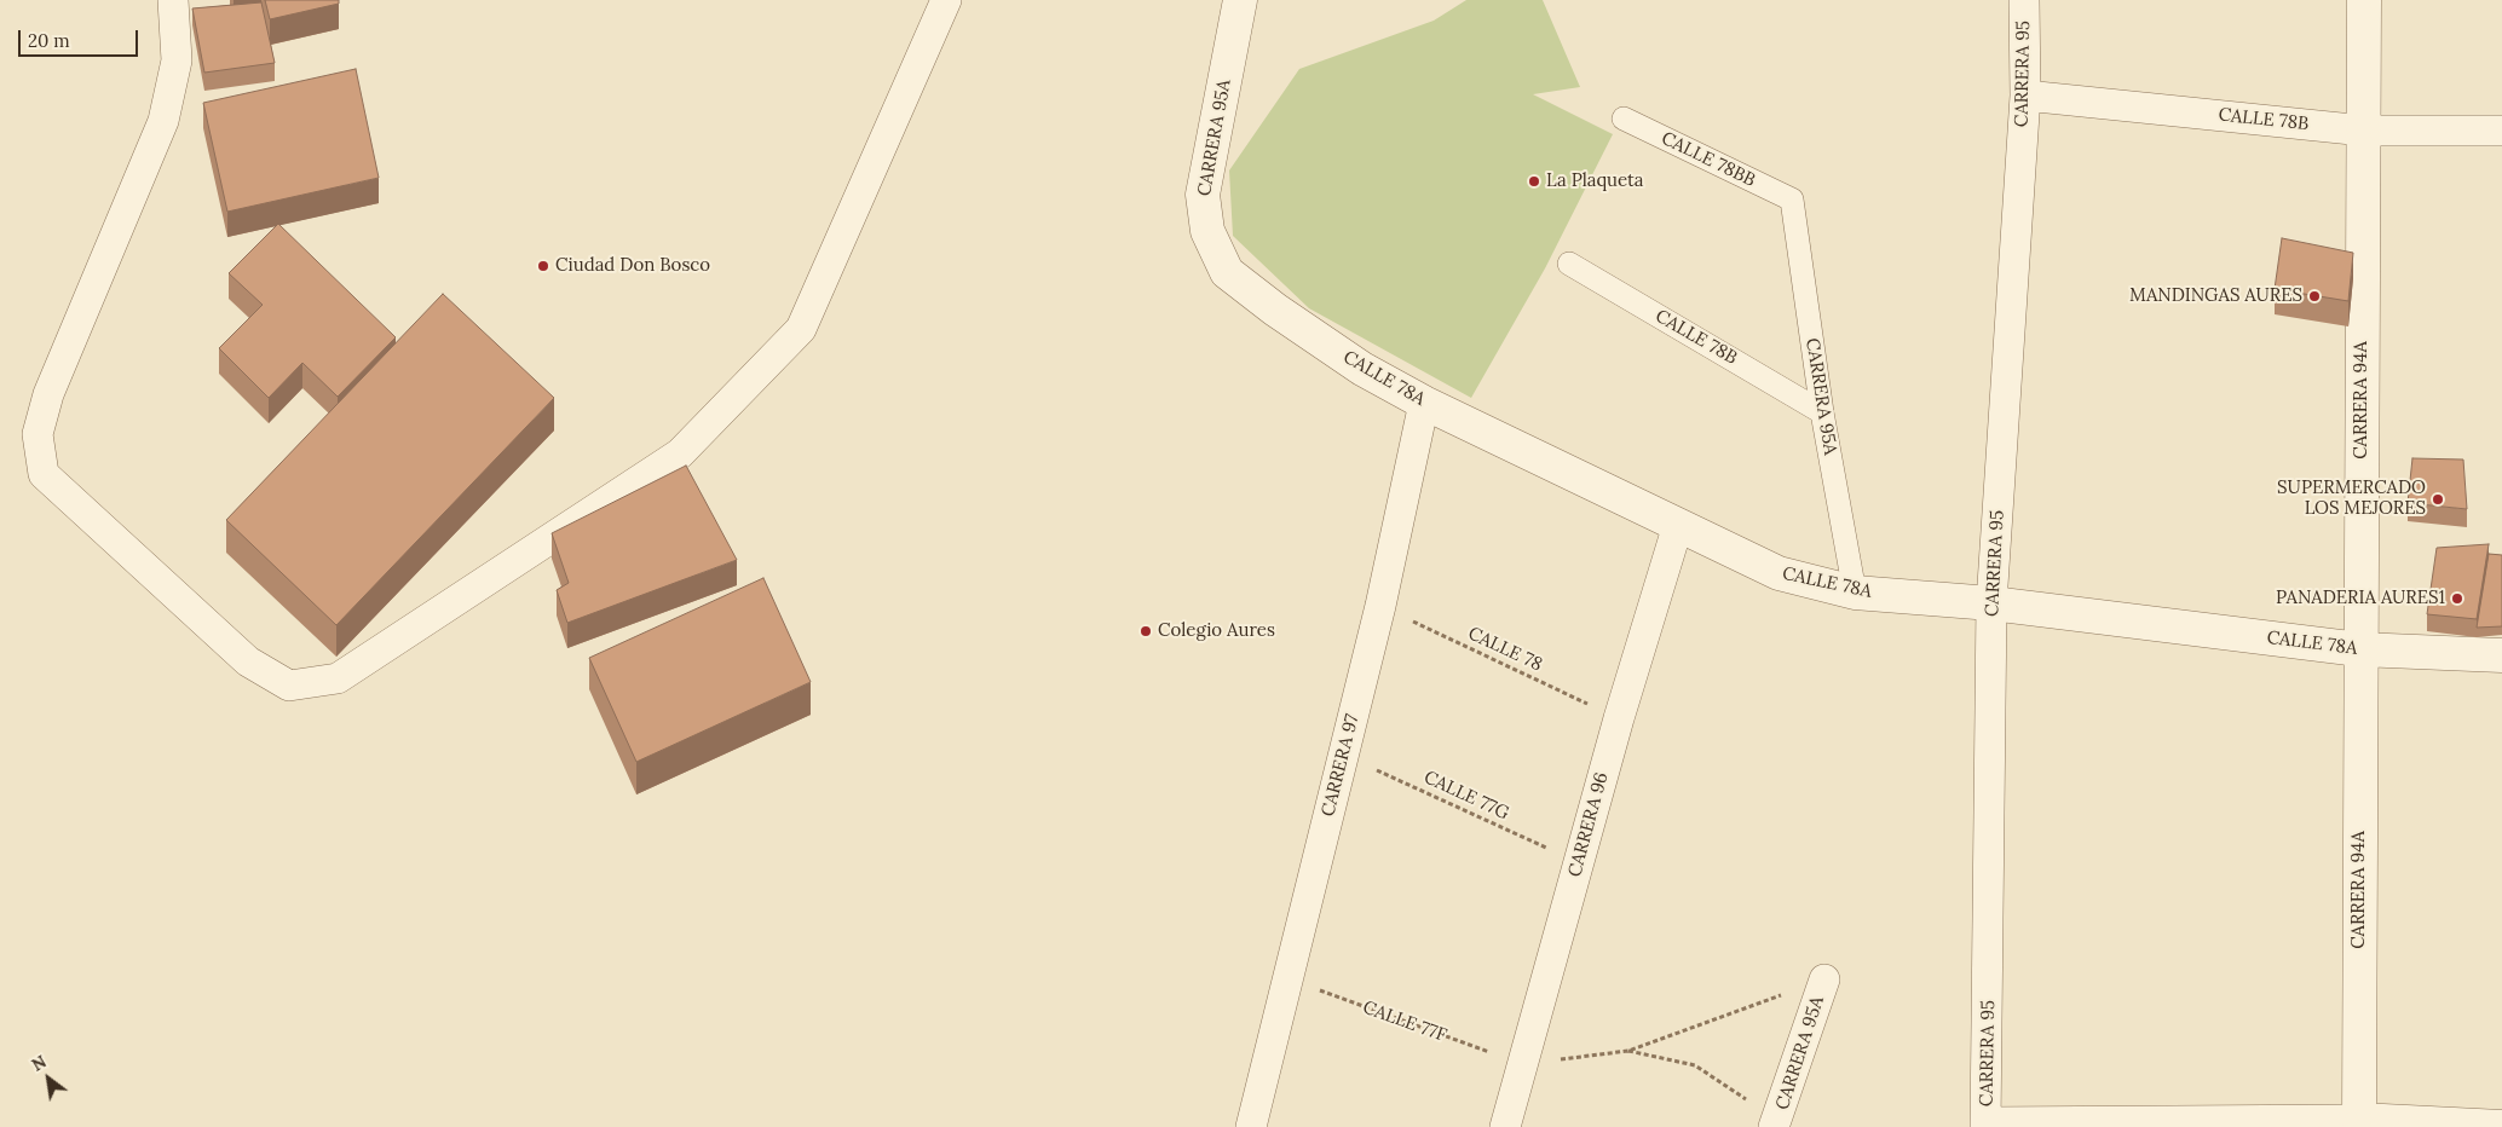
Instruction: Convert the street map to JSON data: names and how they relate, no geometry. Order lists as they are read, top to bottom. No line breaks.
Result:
{"streets":{"street":["CARRERA 95","CALLE 78B","CARRERA 95A","CALLE 78BB","CALLE 78A","CARRERA 94A","CARRERA 97","CARRERA 96"],"path":["CALLE 78","CALLE 77G","CALLE 77F"]},"crossings":[["CARRERA 95","CALLE 78B"],["CARRERA 95","CALLE 78A"],["CALLE 78B","CARRERA 95A"],["CALLE 78B","CARRERA 94A"],["CARRERA 95A","CALLE 78BB"],["CARRERA 95A","CALLE 78A"],["CALLE 78A","CARRERA 94A"],["CALLE 78A","CARRERA 97"],["CALLE 78A","CARRERA 96"],["CALLE 78","CARRERA 97"],["CALLE 78","CARRERA 96"],["CARRERA 97","CALLE 77G"],["CARRERA 97","CALLE 77F"],["CALLE 77G","CARRERA 96"],["CARRERA 96","CALLE 77F"]],"places":["La Plaqueta","Ciudad Don Bosco","MANDINGAS AURES","SUPERMERCADO LOS MEJORES","PANADERIA AURES1","Colegio Aures"],"scale_bar":"20 m","north":"top left"}
